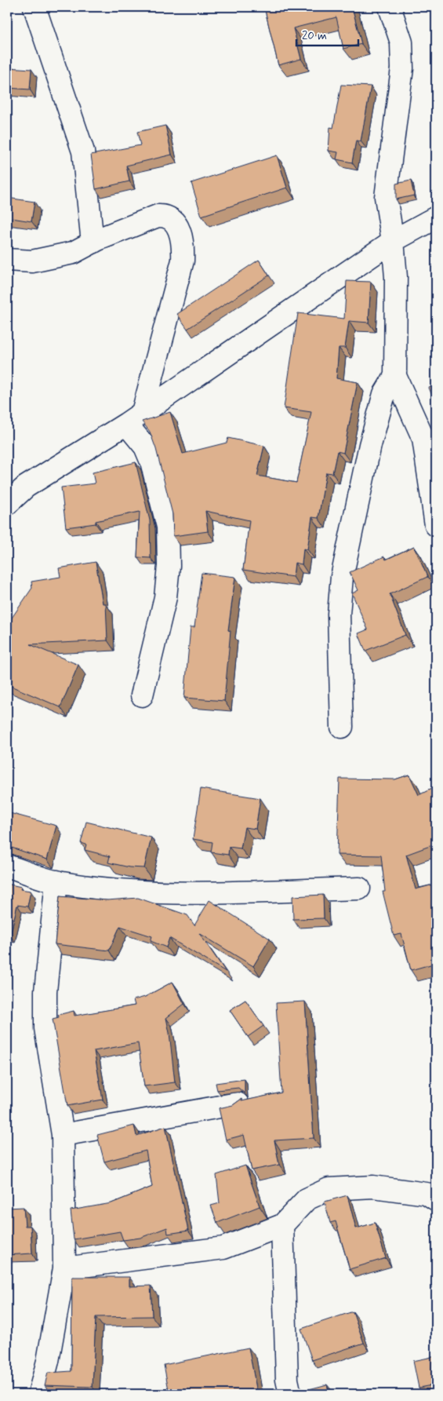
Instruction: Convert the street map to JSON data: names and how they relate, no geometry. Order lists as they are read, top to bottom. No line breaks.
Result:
{"scale_bar":"20 m"}
